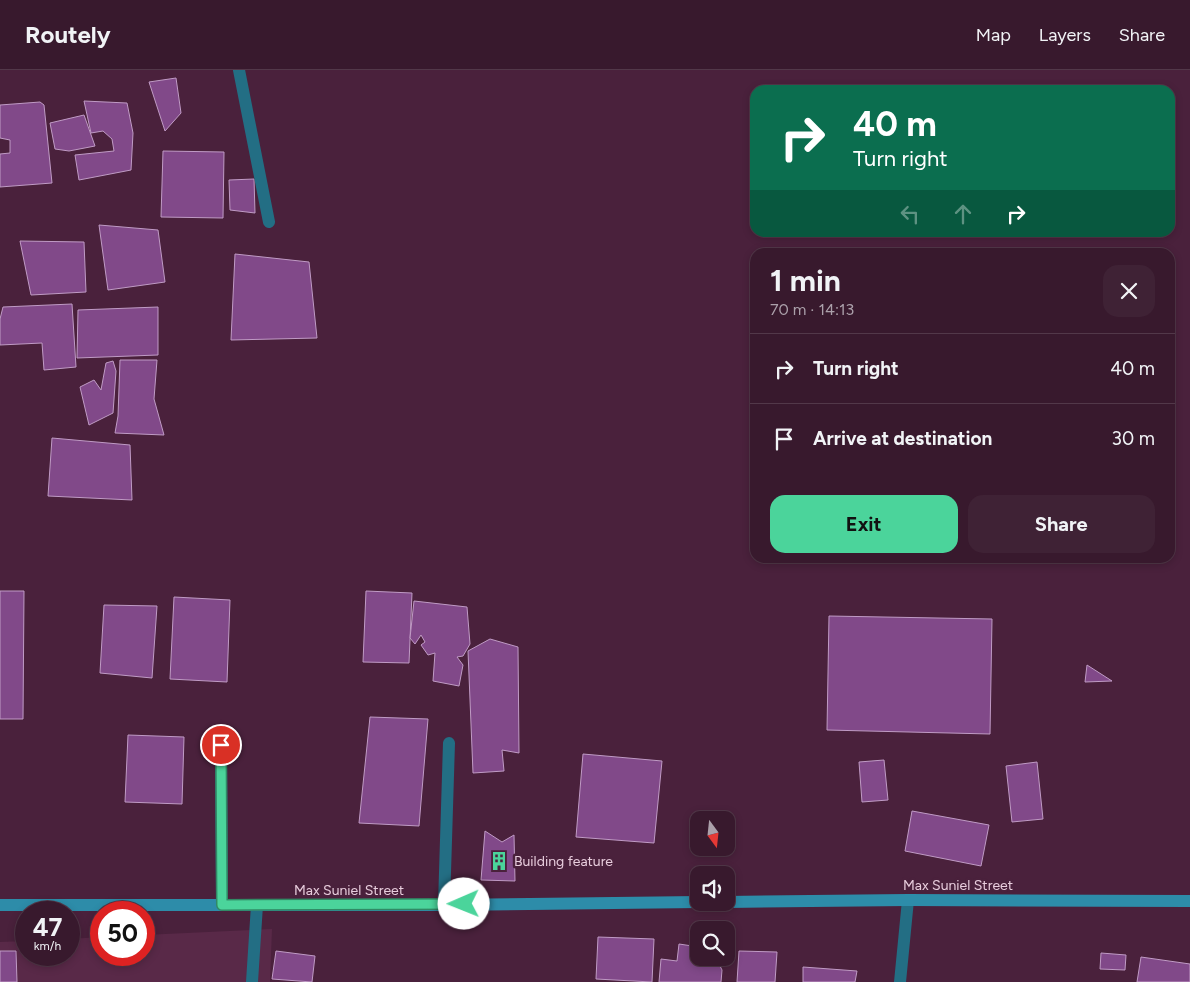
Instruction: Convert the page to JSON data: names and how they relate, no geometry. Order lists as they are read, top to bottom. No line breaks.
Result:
{"streets":{"main road":["Max Suniel Street"]},"places":{"building":["Building feature"]},"north":"bottom","page":{"header":"Routely","nav":["Map","Layers","Share"],"turn":["40 m","Turn right"],"heading":["1 min","70 m · 14:13"],"list":[{"name":"Turn right","value":"40 m"},{"name":"Arrive at destination","value":"30 m"}],"buttons":["Exit","Share"],"speed":"47 km/h","limit":"50"}}
